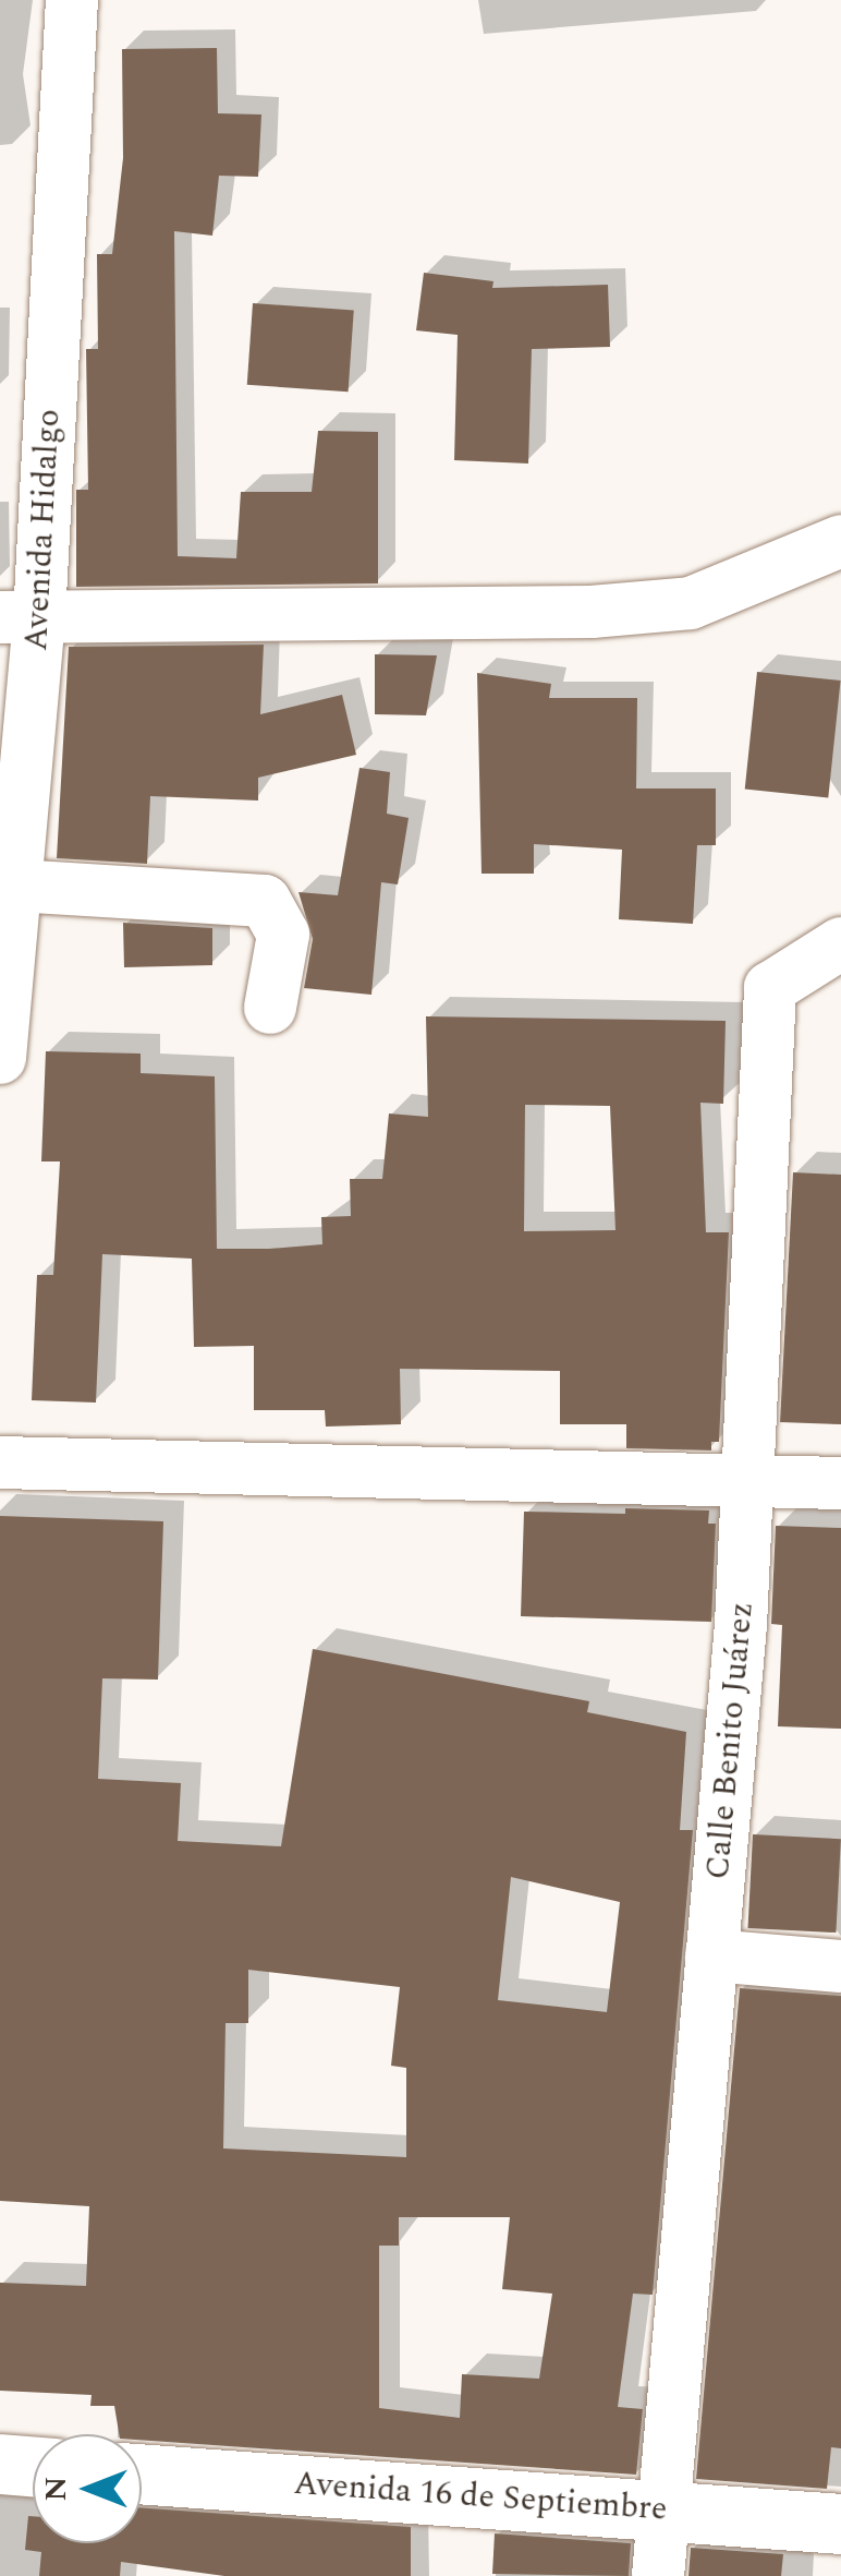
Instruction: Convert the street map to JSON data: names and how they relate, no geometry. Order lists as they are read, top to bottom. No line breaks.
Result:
{"streets":{"street":["Avenida Hidalgo","Calle Benito Juárez","Avenida 16 de Septiembre"]},"crossings":[["Calle Benito Juárez","Avenida 16 de Septiembre"]],"north":"left"}
